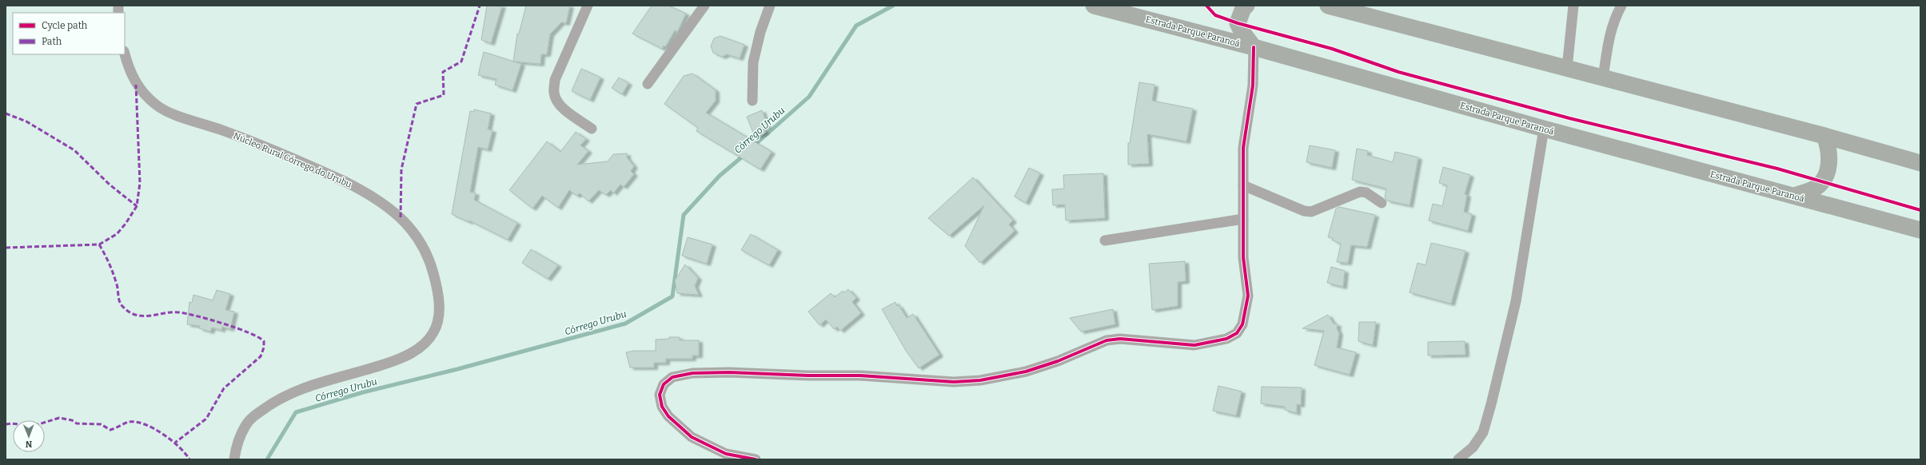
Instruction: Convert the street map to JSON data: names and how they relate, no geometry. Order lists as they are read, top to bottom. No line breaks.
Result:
{"streets":{"main road":["Estrada Parque Paranoá"],"street":["Núcleo Rural Córrego do Urubu"]},"water":["Córrego Urubu"],"legend":["Cycle path","Path"],"north":"bottom"}
